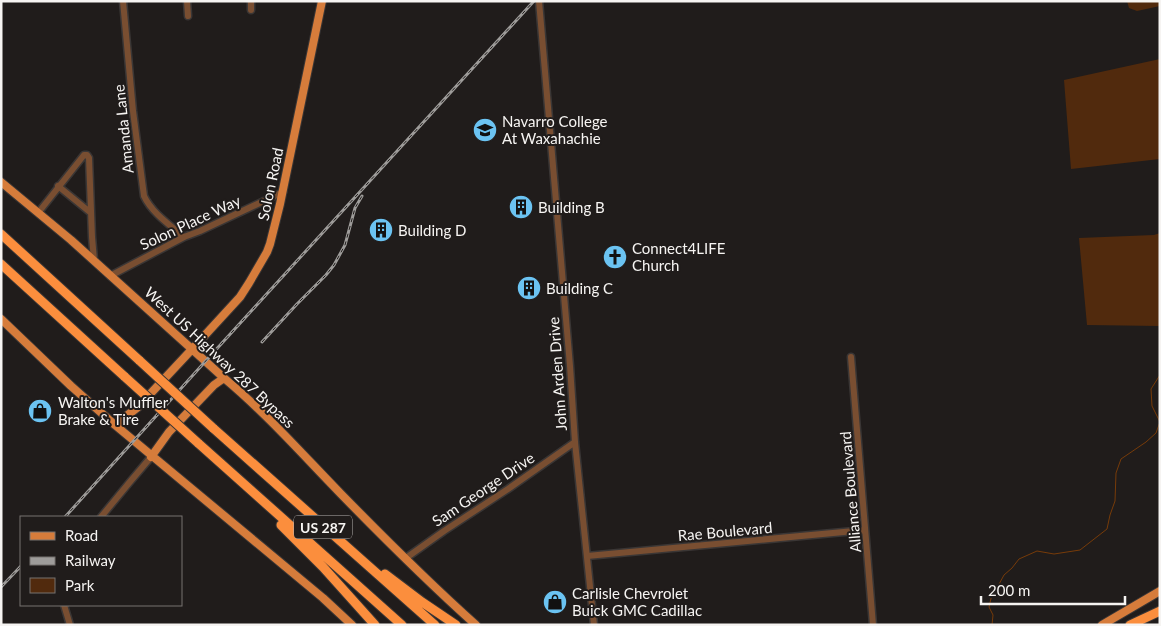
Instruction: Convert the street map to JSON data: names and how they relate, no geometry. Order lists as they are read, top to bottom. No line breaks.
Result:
{"streets":{"highway":["US 287"],"main road":["Solon Road","West US Highway 287 Bypass"],"street":["Amanda Lane","Solon Place Way","John Arden Drive","Sam George Drive","Alliance Boulevard","Rae Boulevard"]},"crossings":[["Amanda Lane","Solon Place Way"],["Solon Road","Solon Place Way"],["Solon Road","West US Highway 287 Bypass"],["Solon Place Way","West US Highway 287 Bypass"],["West US Highway 287 Bypass","Sam George Drive"],["John Arden Drive","Sam George Drive"],["John Arden Drive","Rae Boulevard"],["Alliance Boulevard","Rae Boulevard"]],"places":{"school or university":["Navarro College At Waxahachie"],"building":["Building B","Building D","Building C"],"church":["Connect4LIFE Church"],"shop":["Walton's Muffler Brake & Tire","Carlisle Chevrolet Buick GMC Cadillac"]},"legend":["Road","Railway","Park"],"scale_bar":"200 m"}
